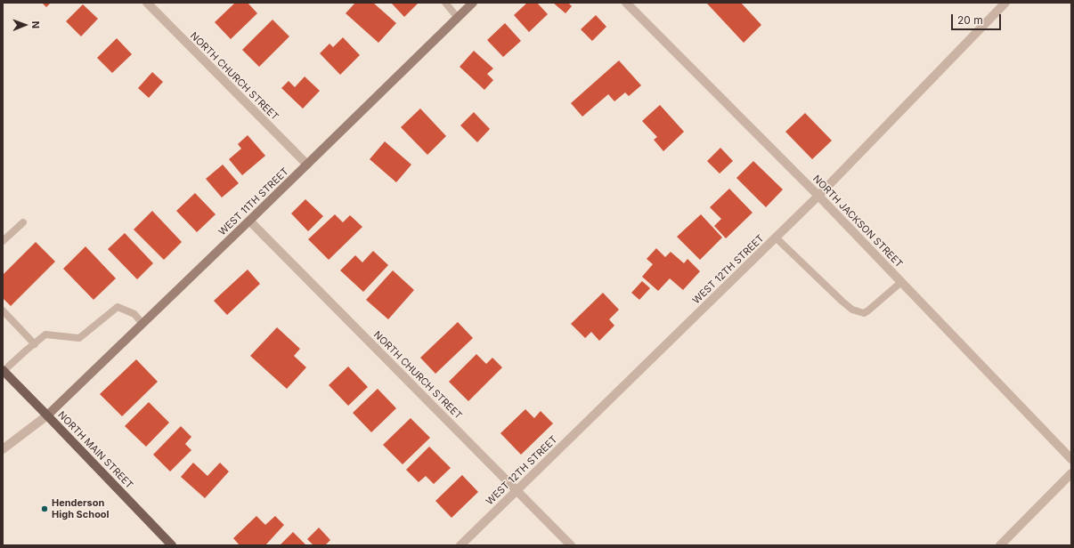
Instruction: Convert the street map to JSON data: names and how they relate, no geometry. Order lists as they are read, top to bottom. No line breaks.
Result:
{"streets":{"main road":["NORTH MAIN STREET"],"street":["NORTH CHURCH STREET","WEST 11TH STREET","NORTH JACKSON STREET","WEST 12TH STREET"]},"crossings":[["NORTH CHURCH STREET","WEST 11TH STREET"],["NORTH CHURCH STREET","WEST 12TH STREET"],["WEST 11TH STREET","NORTH MAIN STREET"],["NORTH JACKSON STREET","WEST 12TH STREET"]],"places":["Henderson High School"],"scale_bar":"20 m","north":"right"}
